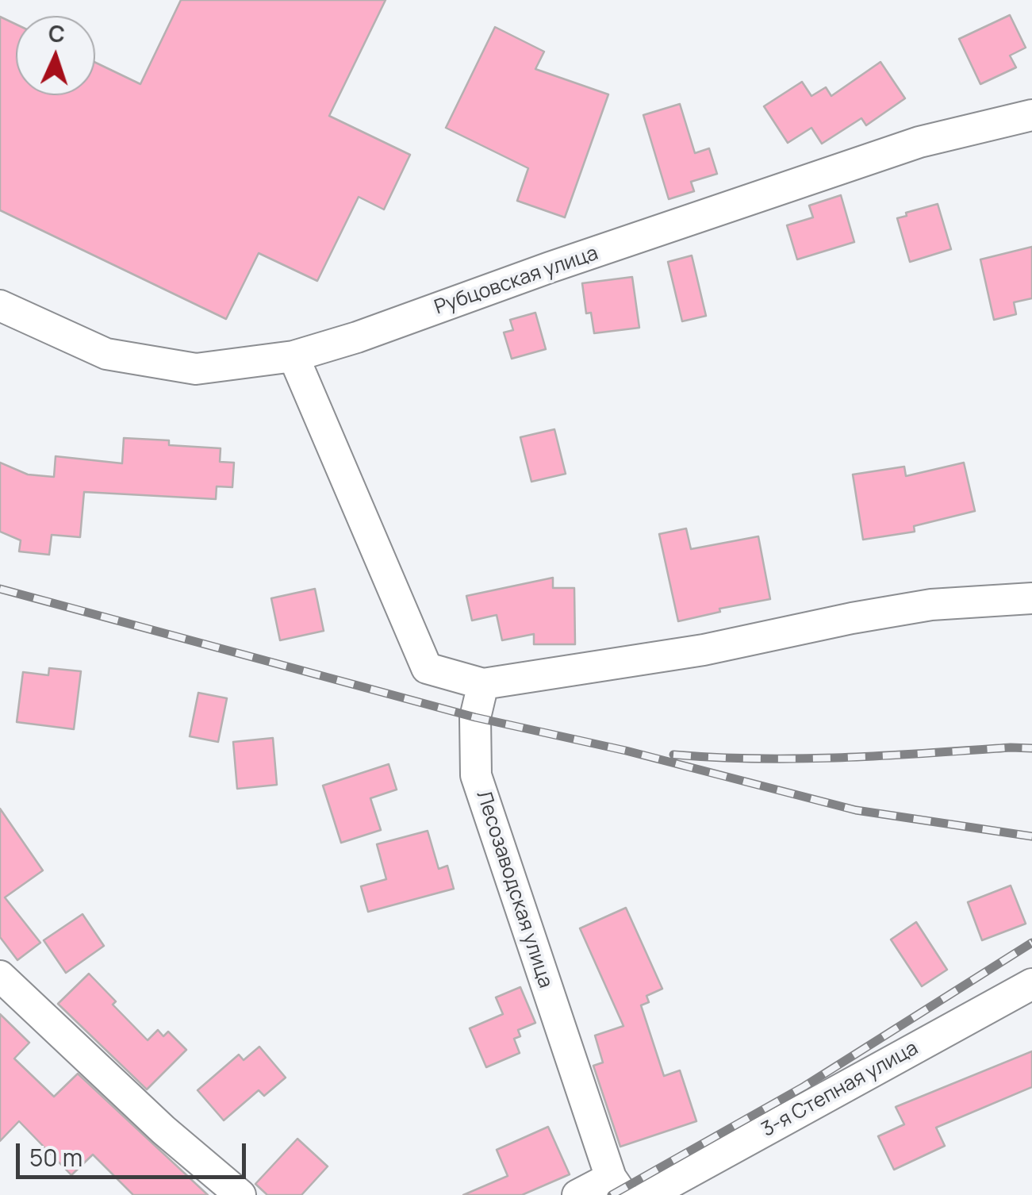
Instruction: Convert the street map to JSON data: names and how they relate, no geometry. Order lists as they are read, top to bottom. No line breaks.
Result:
{"streets":{"street":["Рубцовская улица","Лесозаводская улица","3-я Степная улица"]},"scale_bar":"50 m","north":"top"}
